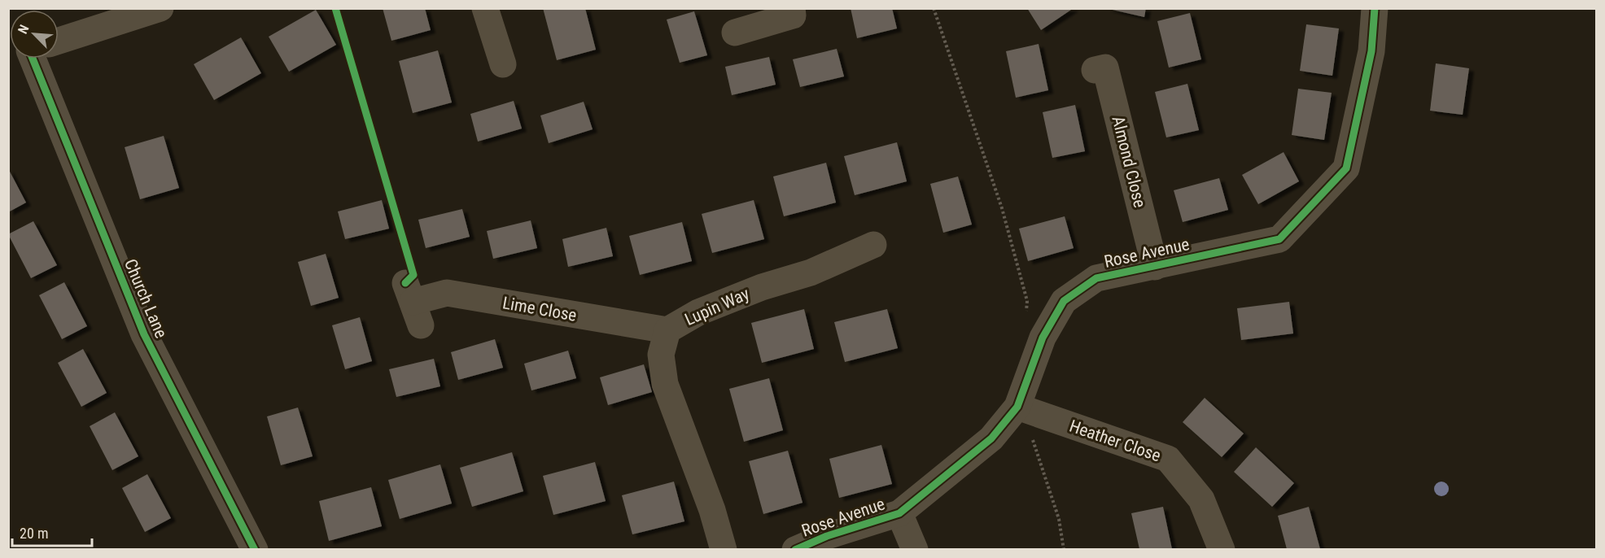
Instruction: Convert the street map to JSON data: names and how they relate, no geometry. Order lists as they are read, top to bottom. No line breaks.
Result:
{"streets":{"street":["Almond Close","Rose Avenue","Church Lane","Lupin Way","Lime Close","Heather Close"]},"crossings":[["Almond Close","Rose Avenue"],["Rose Avenue","Heather Close"],["Lupin Way","Lime Close"]],"scale_bar":"20 m","north":"top left"}
